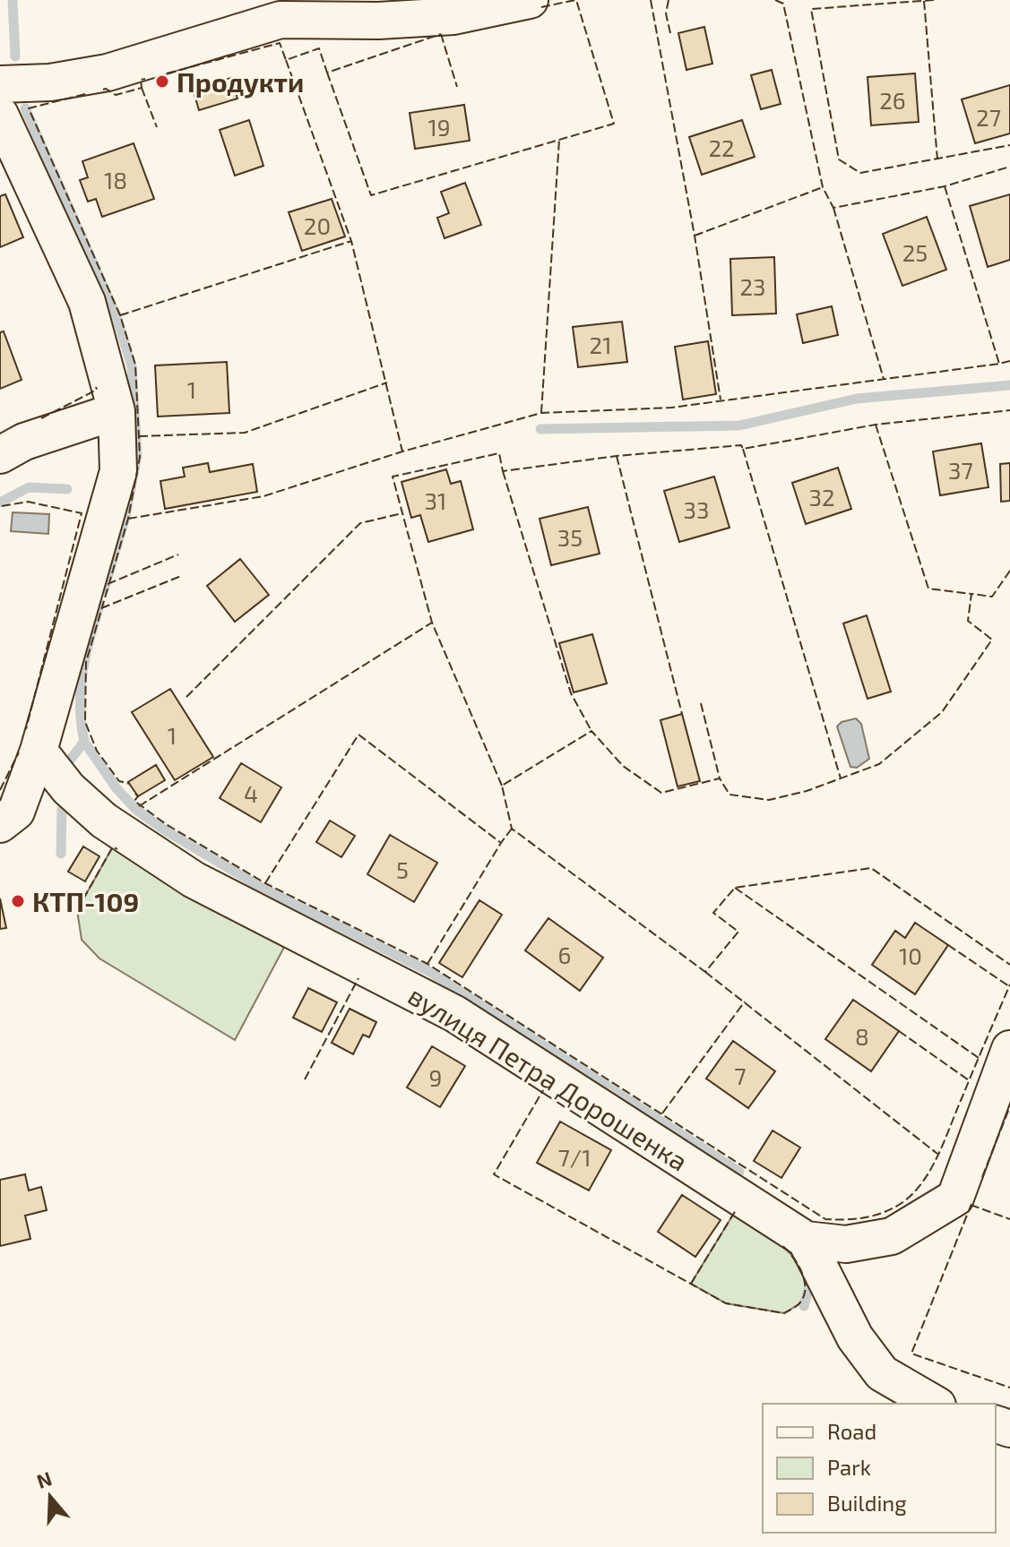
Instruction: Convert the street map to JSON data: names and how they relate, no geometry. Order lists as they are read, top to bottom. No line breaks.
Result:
{"streets":{"street":["вулиця Петра Дорошенка"]},"places":["Продукти","КТП-109"],"house_numbers":["26","27","19","22","18","20","25","23","21","1","37","32","31","33","35","1","4","5","6","10","8","7","9","7/1"],"legend":["Road","Park","Building"],"north":"top"}
